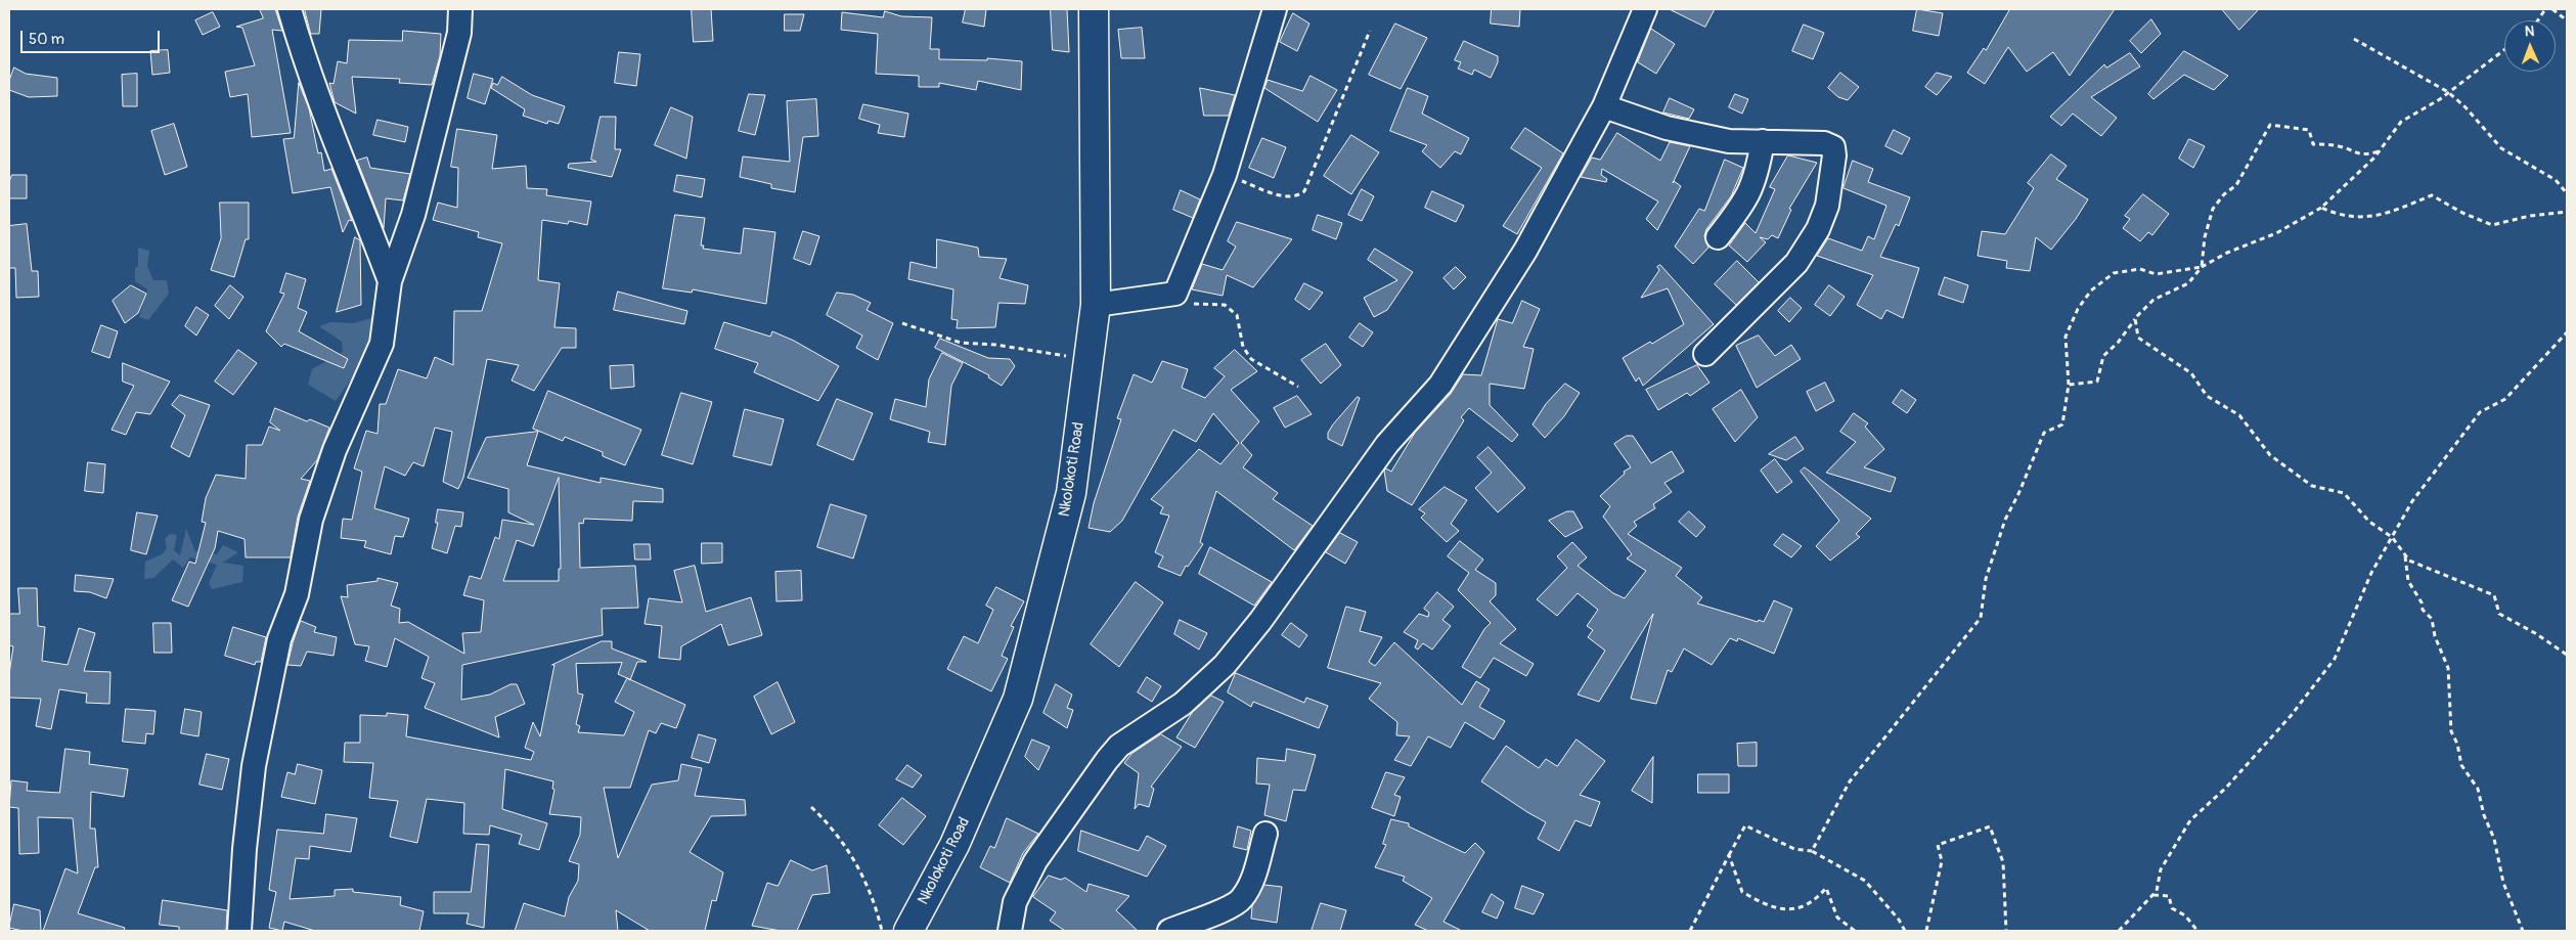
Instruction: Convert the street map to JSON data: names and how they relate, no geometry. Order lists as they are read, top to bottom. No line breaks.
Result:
{"streets":{"main road":["Nkolokoti Road"]},"scale_bar":"50 m","north":"top"}
